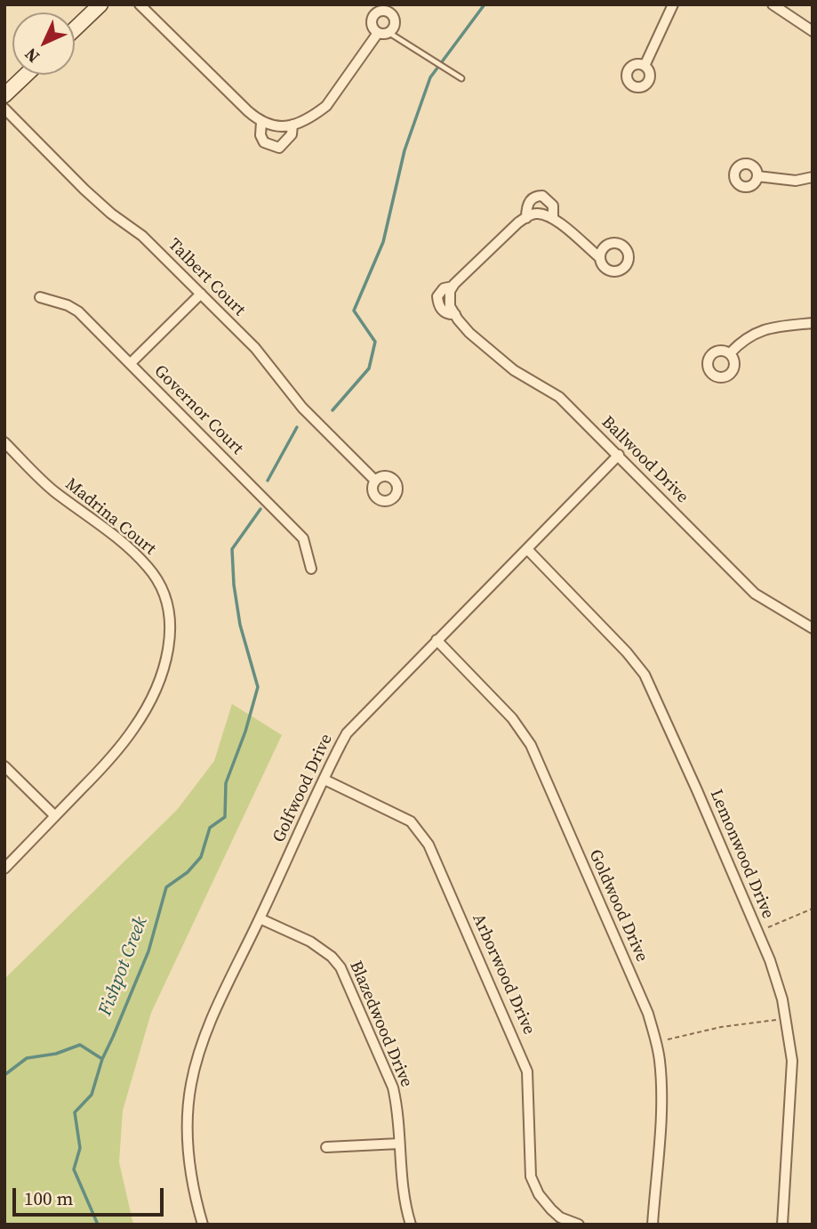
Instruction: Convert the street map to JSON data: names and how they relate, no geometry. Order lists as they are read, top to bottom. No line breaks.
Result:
{"streets":{"street":["Talbert Court","Governor Court","Ballwood Drive","Madrina Court","Golfwood Drive","Lemonwood Drive","Goldwood Drive","Arborwood Drive","Blazedwood Drive"]},"crossings":[["Ballwood Drive","Golfwood Drive"],["Golfwood Drive","Lemonwood Drive"],["Golfwood Drive","Goldwood Drive"],["Golfwood Drive","Arborwood Drive"],["Golfwood Drive","Blazedwood Drive"]],"water":["Fishpot Creek"],"scale_bar":"100 m","north":"bottom left"}
